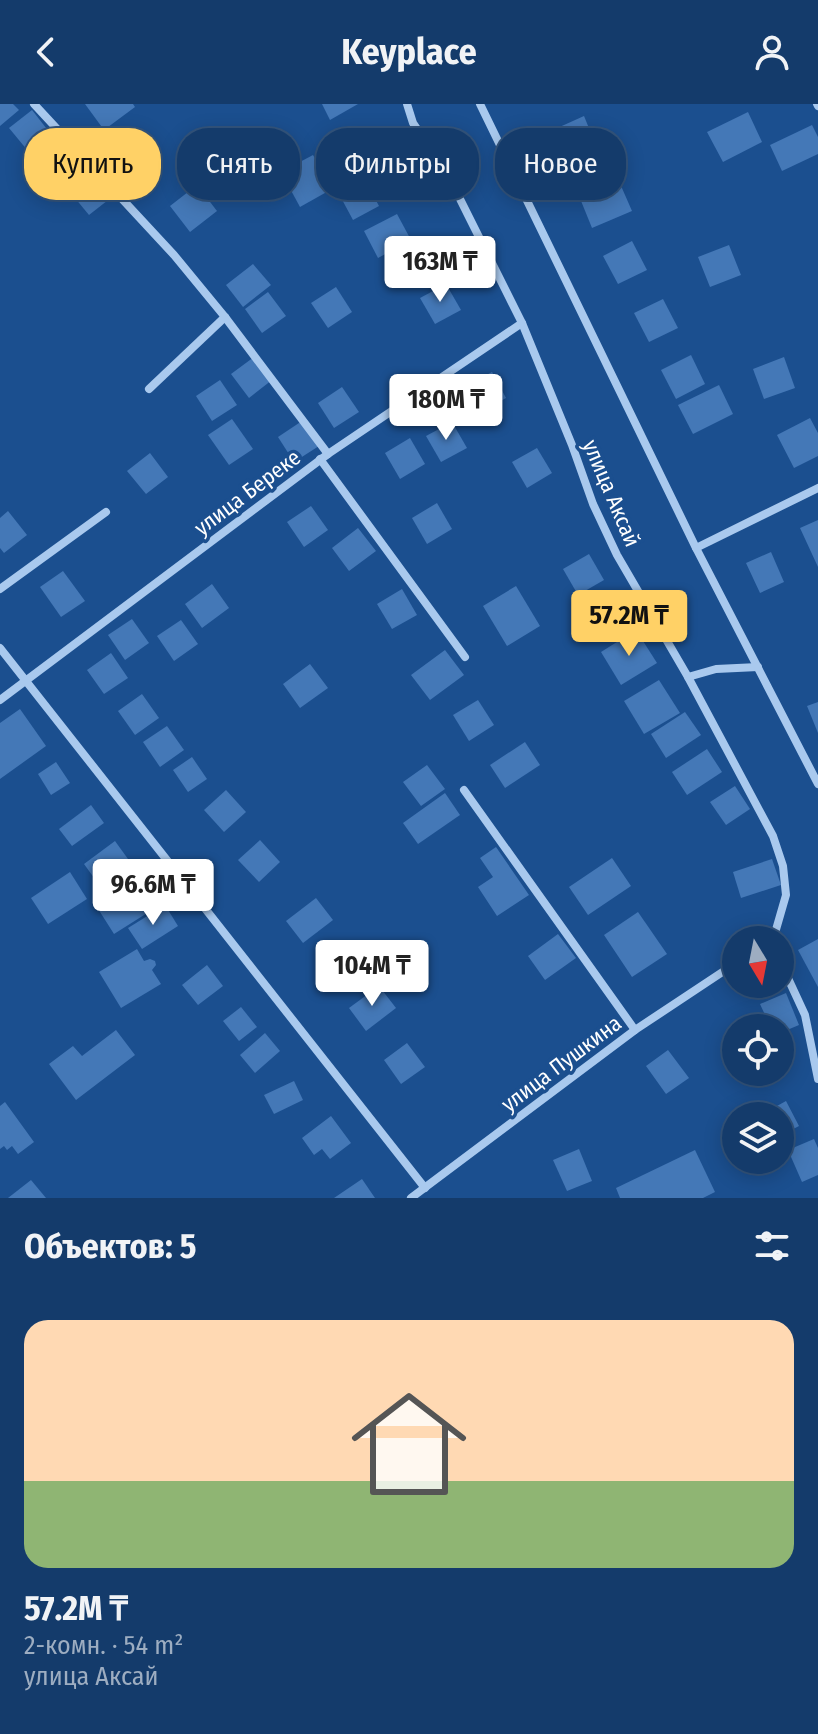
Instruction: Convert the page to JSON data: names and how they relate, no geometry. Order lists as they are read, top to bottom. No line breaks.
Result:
{"streets":{"street":["улица Береке","улица Аксай","улица Пушкина"]},"crossings":[["улица Береке","улица Аксай"]],"north":"bottom","page":{"header":"Keyplace","chip":["Купить","Снять","Фильтры","Новое"],"price":["163M ₸","180M ₸","57.2M ₸","96.6M ₸","104M ₸"],"heading":"Объектов: 5","list":[{"name":"57.2M ₸","note":"2-комн. · 54 m² · улица Аксай"}]}}
